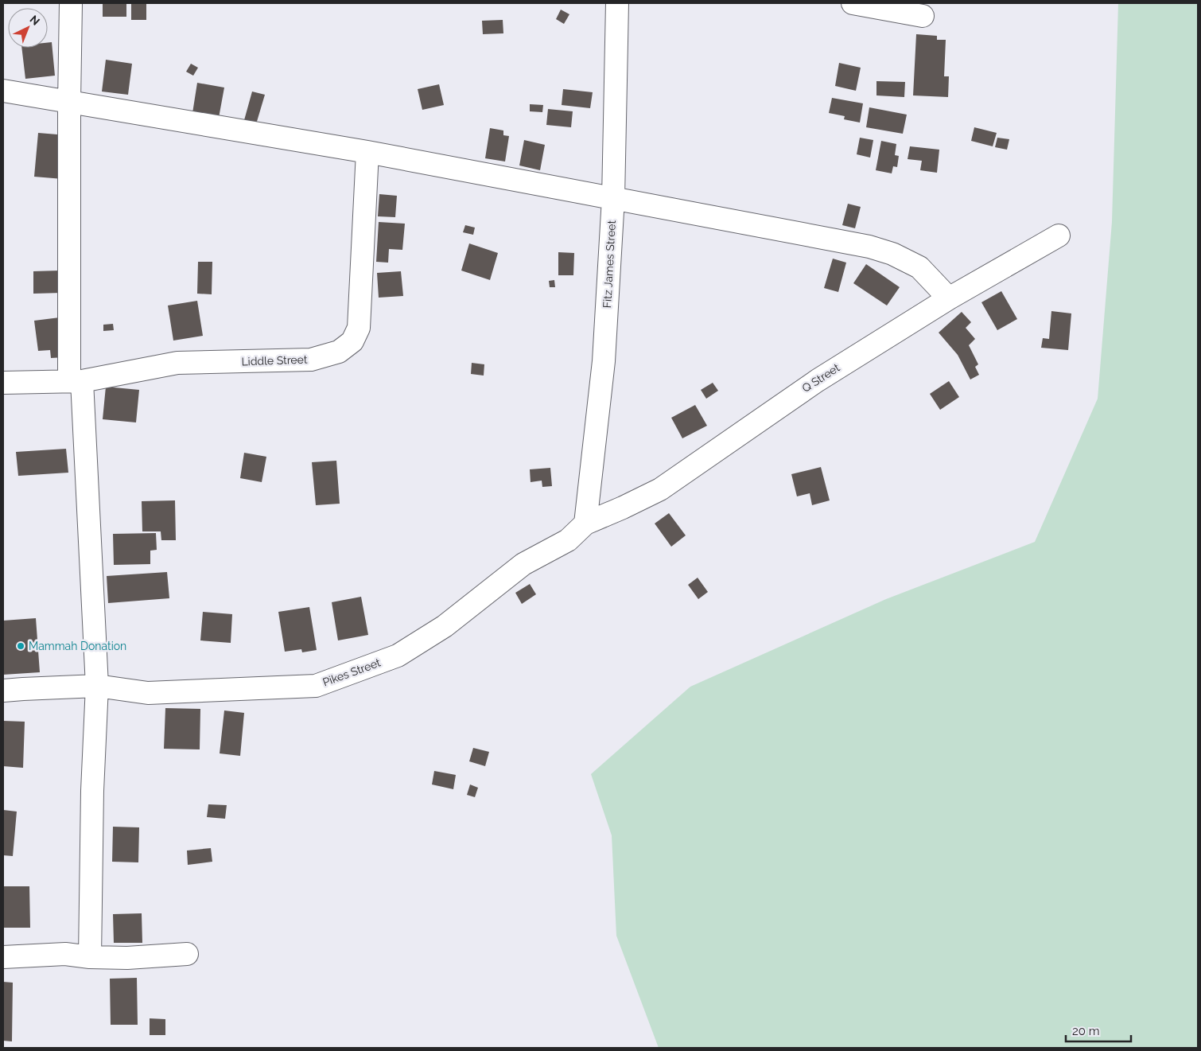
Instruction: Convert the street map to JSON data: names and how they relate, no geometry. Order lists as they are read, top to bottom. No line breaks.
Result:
{"streets":{"street":["Fitz James Street","Liddle Street","Q Street","Pikes Street"]},"crossings":[["Fitz James Street","Q Street"],["Fitz James Street","Pikes Street"],["Q Street","Pikes Street"]],"places":["Mammah Donation"],"scale_bar":"20 m","north":"top right"}
